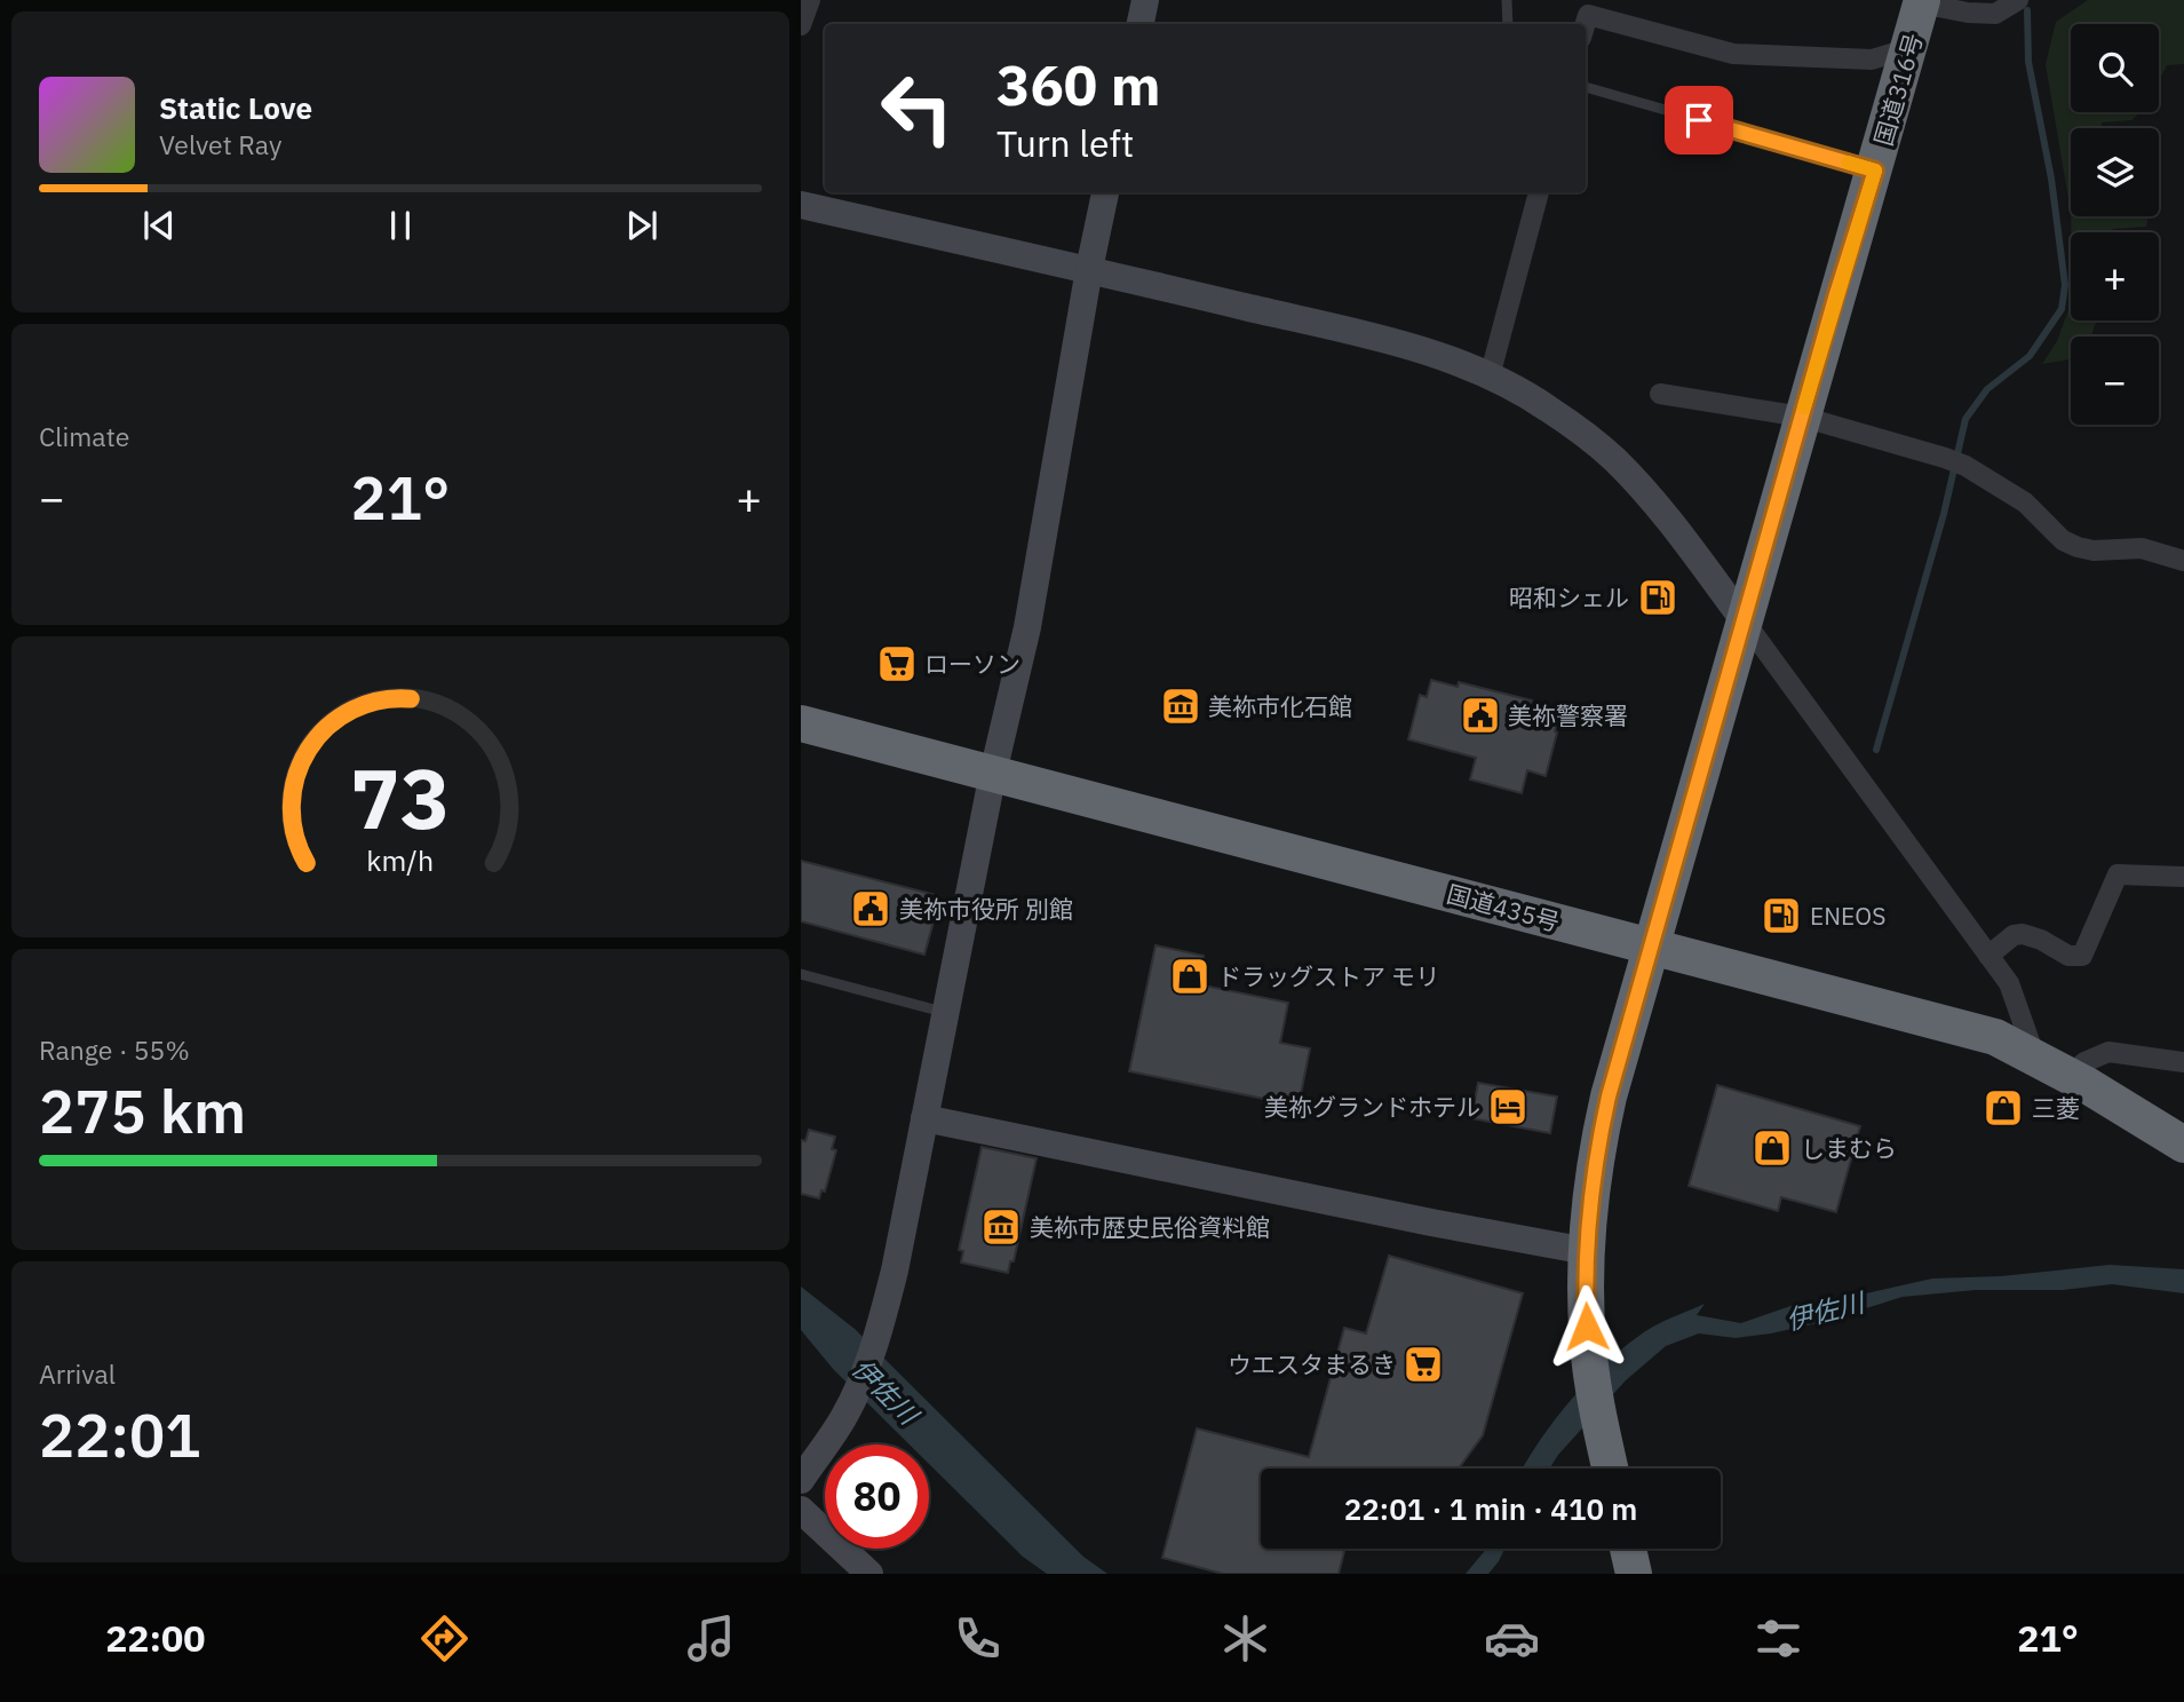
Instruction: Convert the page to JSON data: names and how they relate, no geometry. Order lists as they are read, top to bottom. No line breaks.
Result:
{"streets":{"highway":["国道316号","国道435号"]},"crossings":[["国道316号","国道435号"]],"water":["伊佐川"],"places":{"fuel station":["昭和シェル","ENEOS"],"supermarket":["ローソン","ウエスタまるき"],"museum":["美袮市化石館","美袮市歴史民俗資料館"],"public building":["美祢警察署","美祢市役所 別館"],"shop":["ドラッグストア モリ","三菱","しまむら"],"hotel":["美祢グランドホテル"]},"page":{"map_buttons":["+","−"],"turn":["360 m","Turn left"],"song":["Static Love","Velvet Ray"],"tile":["Climate",["Range · 55%","275 km"],["Arrival","22:01"]],"heat":["−","21°","+"],"limit":"80","trip":"22:01 · 1 min · 410 m","tabs":["22:00","21°"],"gauge":["73","km/h"]}}
